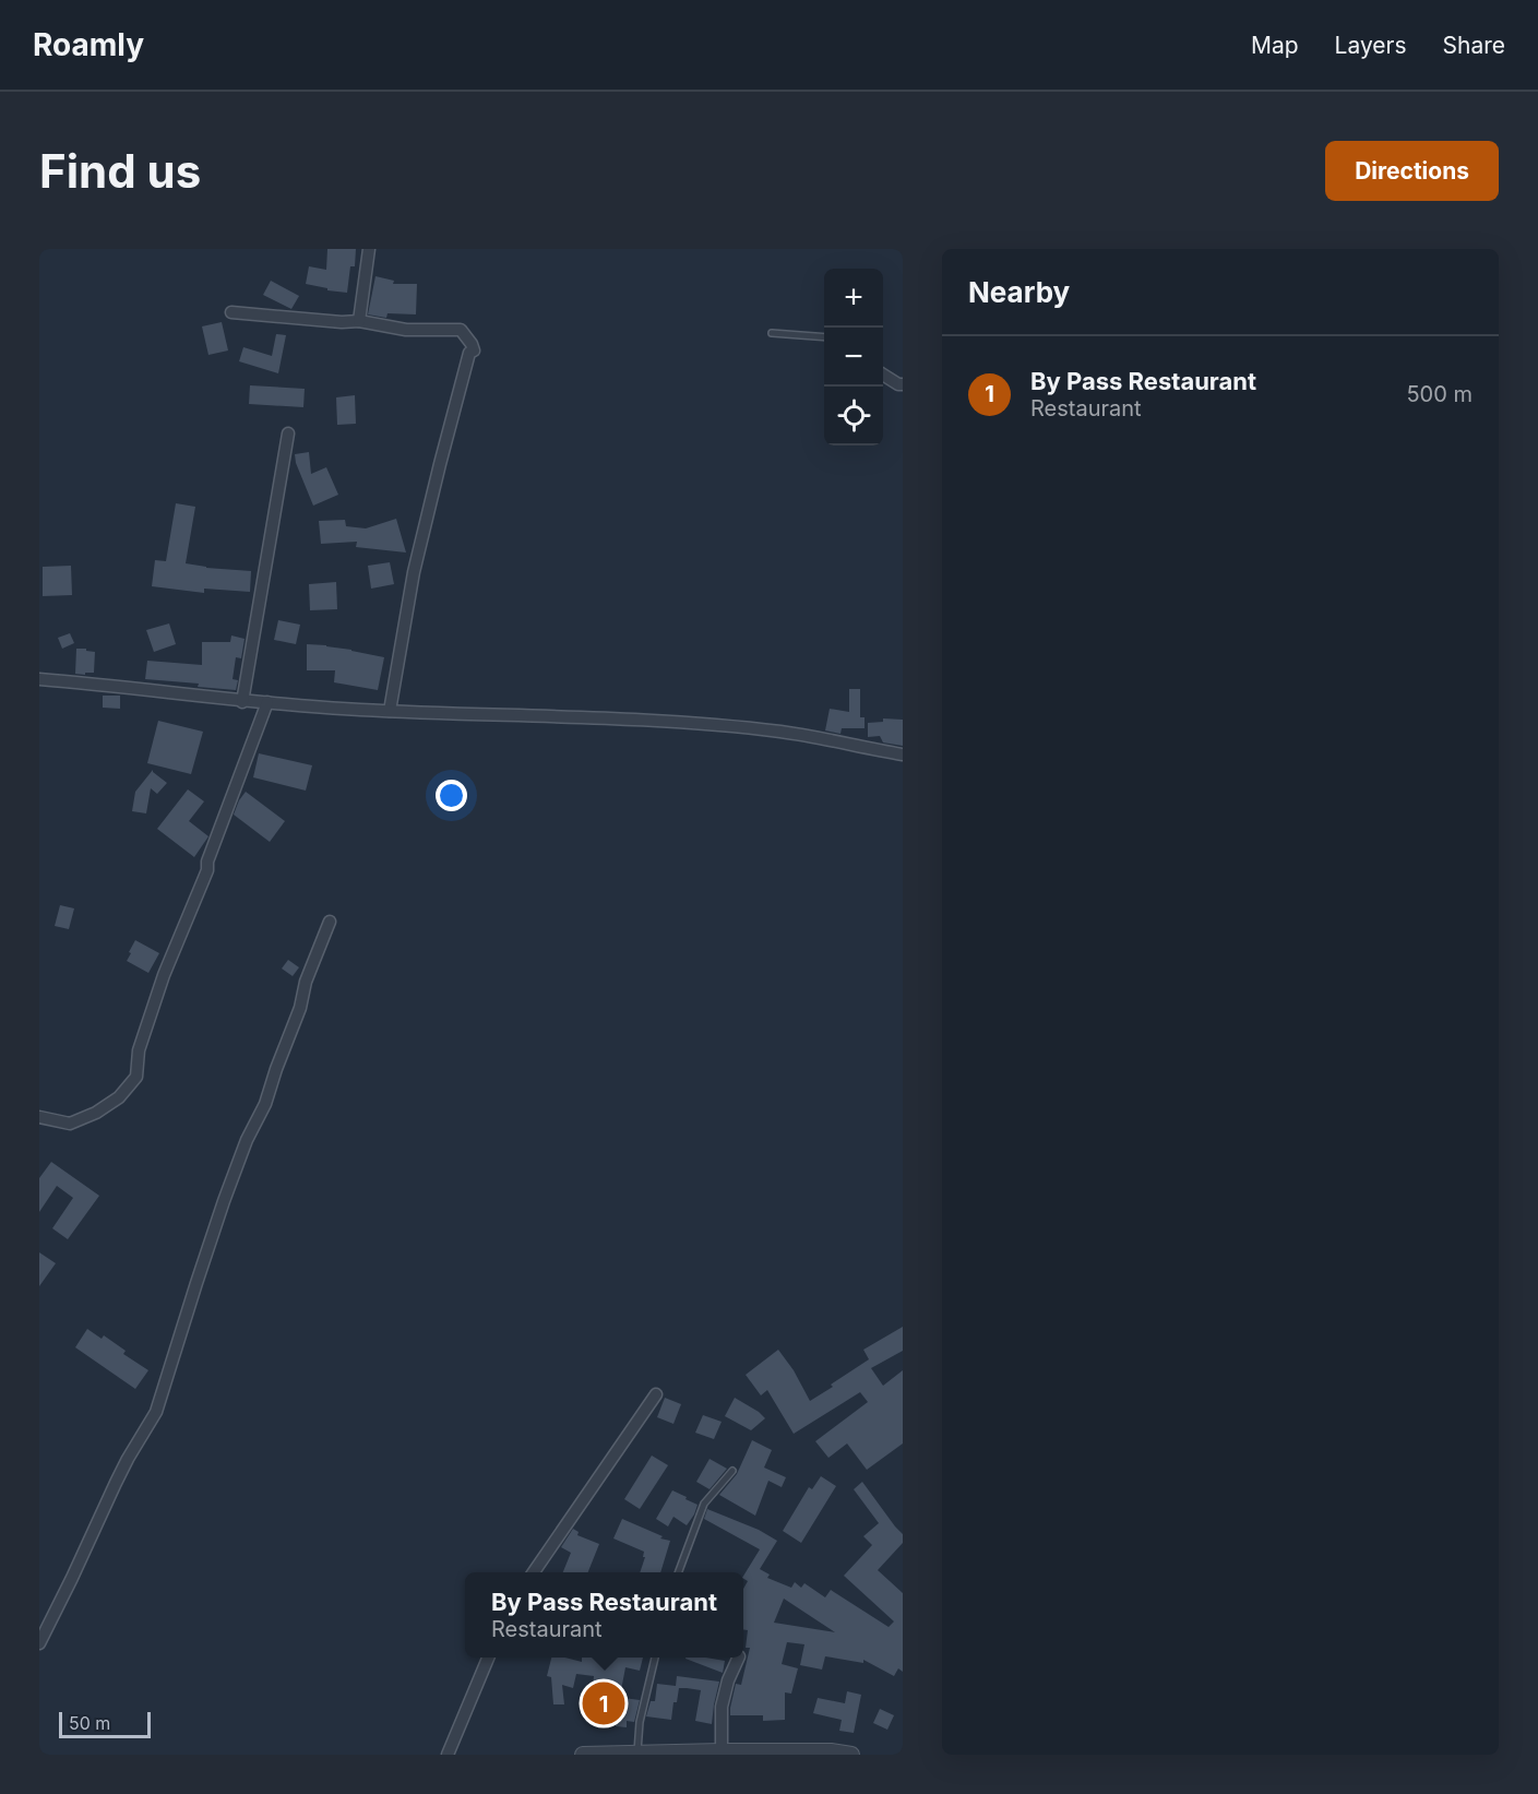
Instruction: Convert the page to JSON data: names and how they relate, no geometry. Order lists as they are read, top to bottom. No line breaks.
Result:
{"scale_bar":"50 m","page":{"header":"Roamly","nav":["Map","Layers","Share"],"buttons":"Directions","title":"Find us","heading":"Nearby","map_buttons":["+","−"],"list":[{"mark":"1","name":"By Pass Restaurant","note":"Restaurant","value":"500 m"}],"popup":["By Pass Restaurant","Restaurant"],"pins":"1","scale":"50 m"}}
